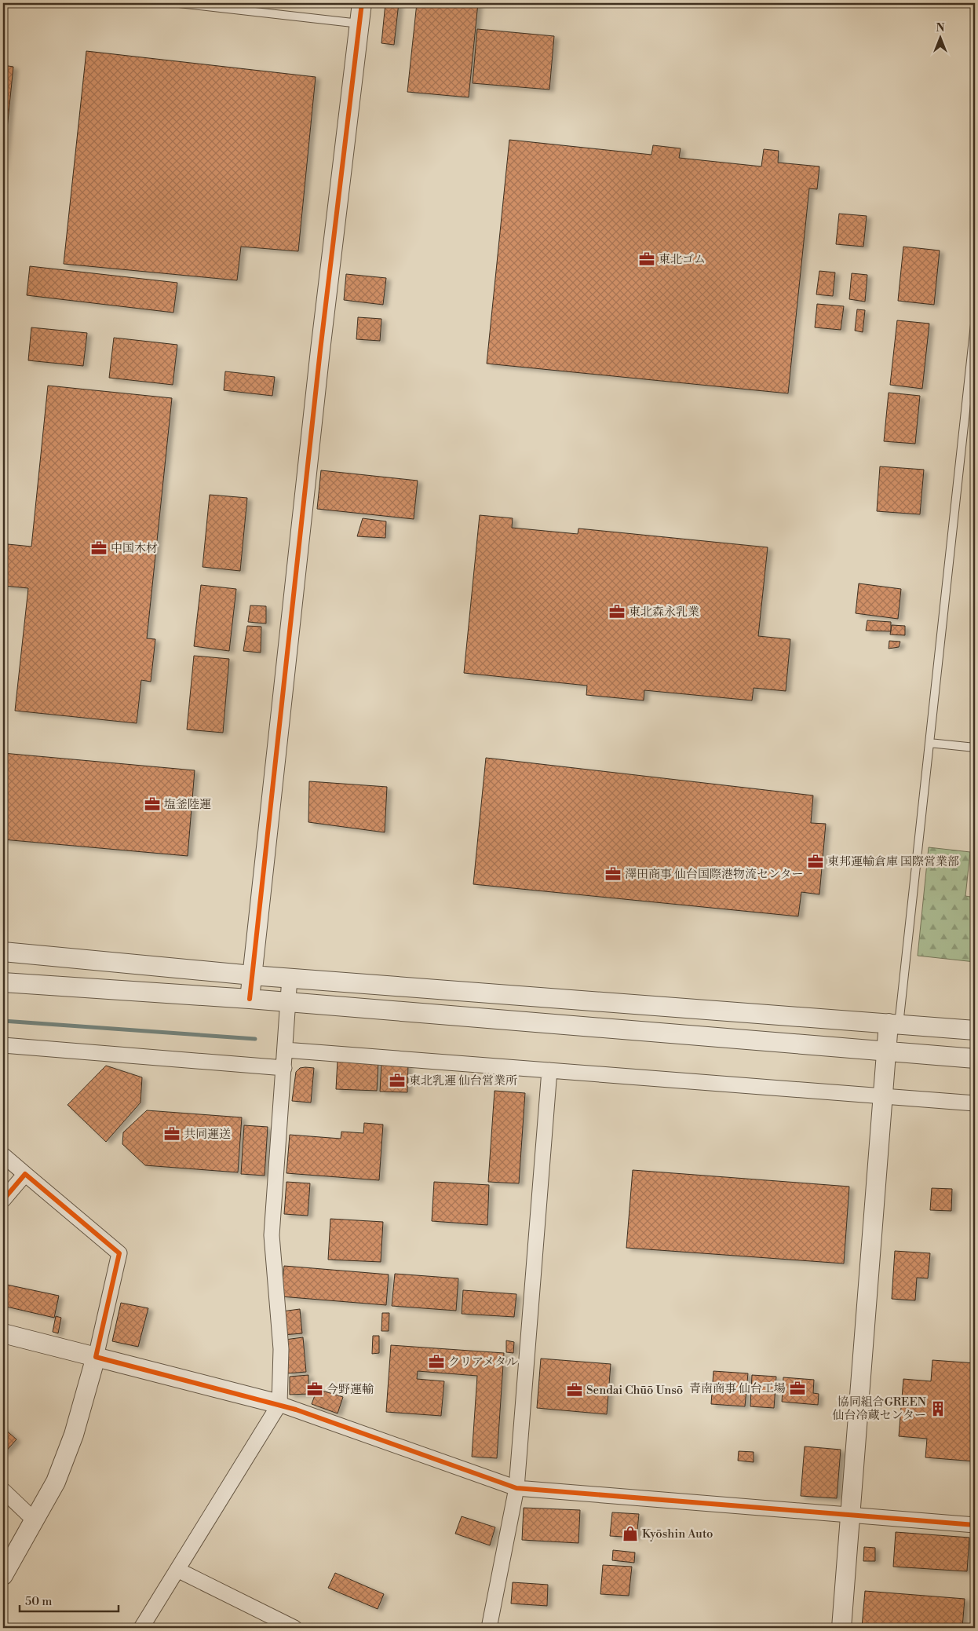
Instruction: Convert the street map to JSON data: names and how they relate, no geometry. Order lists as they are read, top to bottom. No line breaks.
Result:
{"places":{"office":["東北ゴム","中国木材","東北森永乳業","塩釜陸運","東邦運輸倉庫 国際営業部","澤田商事 仙台国際港物流センター","東北乳運 仙台営業所","共同運送","クリアメタル","青南商事 仙台工場","今野運輸","Sendai Chūō Unsō"],"building":["協同組合GREEN 仙台冷蔵センター"],"shop":["Kyōshin Auto"]},"scale_bar":"50 m","north":"top"}
